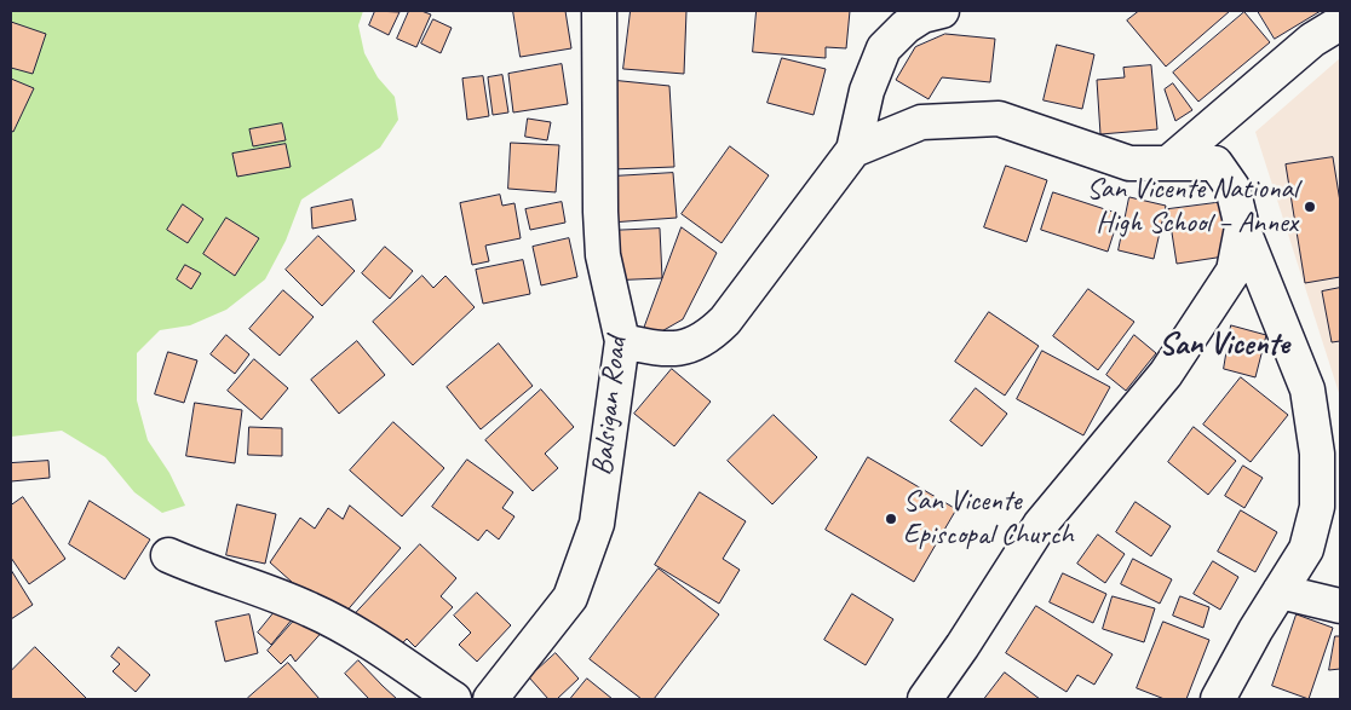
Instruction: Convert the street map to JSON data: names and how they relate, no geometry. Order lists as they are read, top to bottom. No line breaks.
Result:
{"streets":{"street":["Balsigan Road"]},"districts":["San Vicente"],"places":["San Vicente National High School – Annex","San Vicente Episcopal Church"]}
